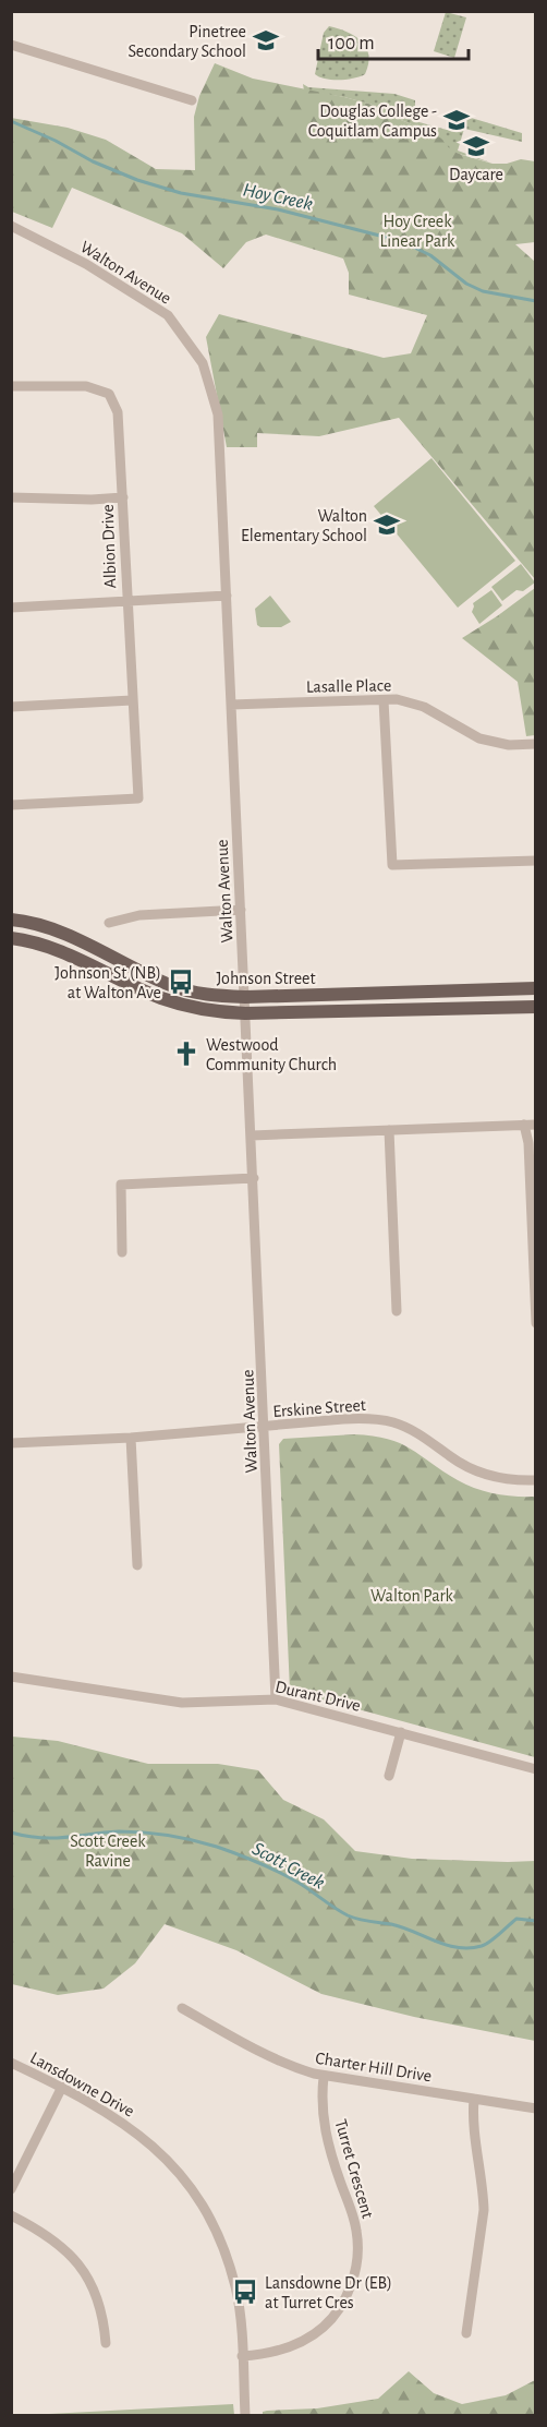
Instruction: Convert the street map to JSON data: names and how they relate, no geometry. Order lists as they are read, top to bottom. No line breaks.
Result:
{"streets":{"main road":["Johnson Street"],"street":["Walton Avenue","Albion Drive","Lasalle Place","Erskine Street","Durant Drive","Charter Hill Drive","Lansdowne Drive","Turret Crescent"]},"crossings":[["Walton Avenue","Lasalle Place"],["Walton Avenue","Johnson Street"],["Walton Avenue","Erskine Street"],["Walton Avenue","Durant Drive"],["Charter Hill Drive","Turret Crescent"],["Lansdowne Drive","Turret Crescent"]],"water":["Hoy Creek","Scott Creek"],"parks":["Hoy Creek Linear Park","Walton Park","Scott Creek Ravine"],"places":{"school or university":["Pinetree Secondary School","Douglas College - Coquitlam Campus","Daycare","Walton Elementary School"],"bus stop":["Johnson St (NB) at Walton Ave","Lansdowne Dr (EB) at Turret Cres"],"church":["Westwood Community Church"]},"scale_bar":"100 m"}
